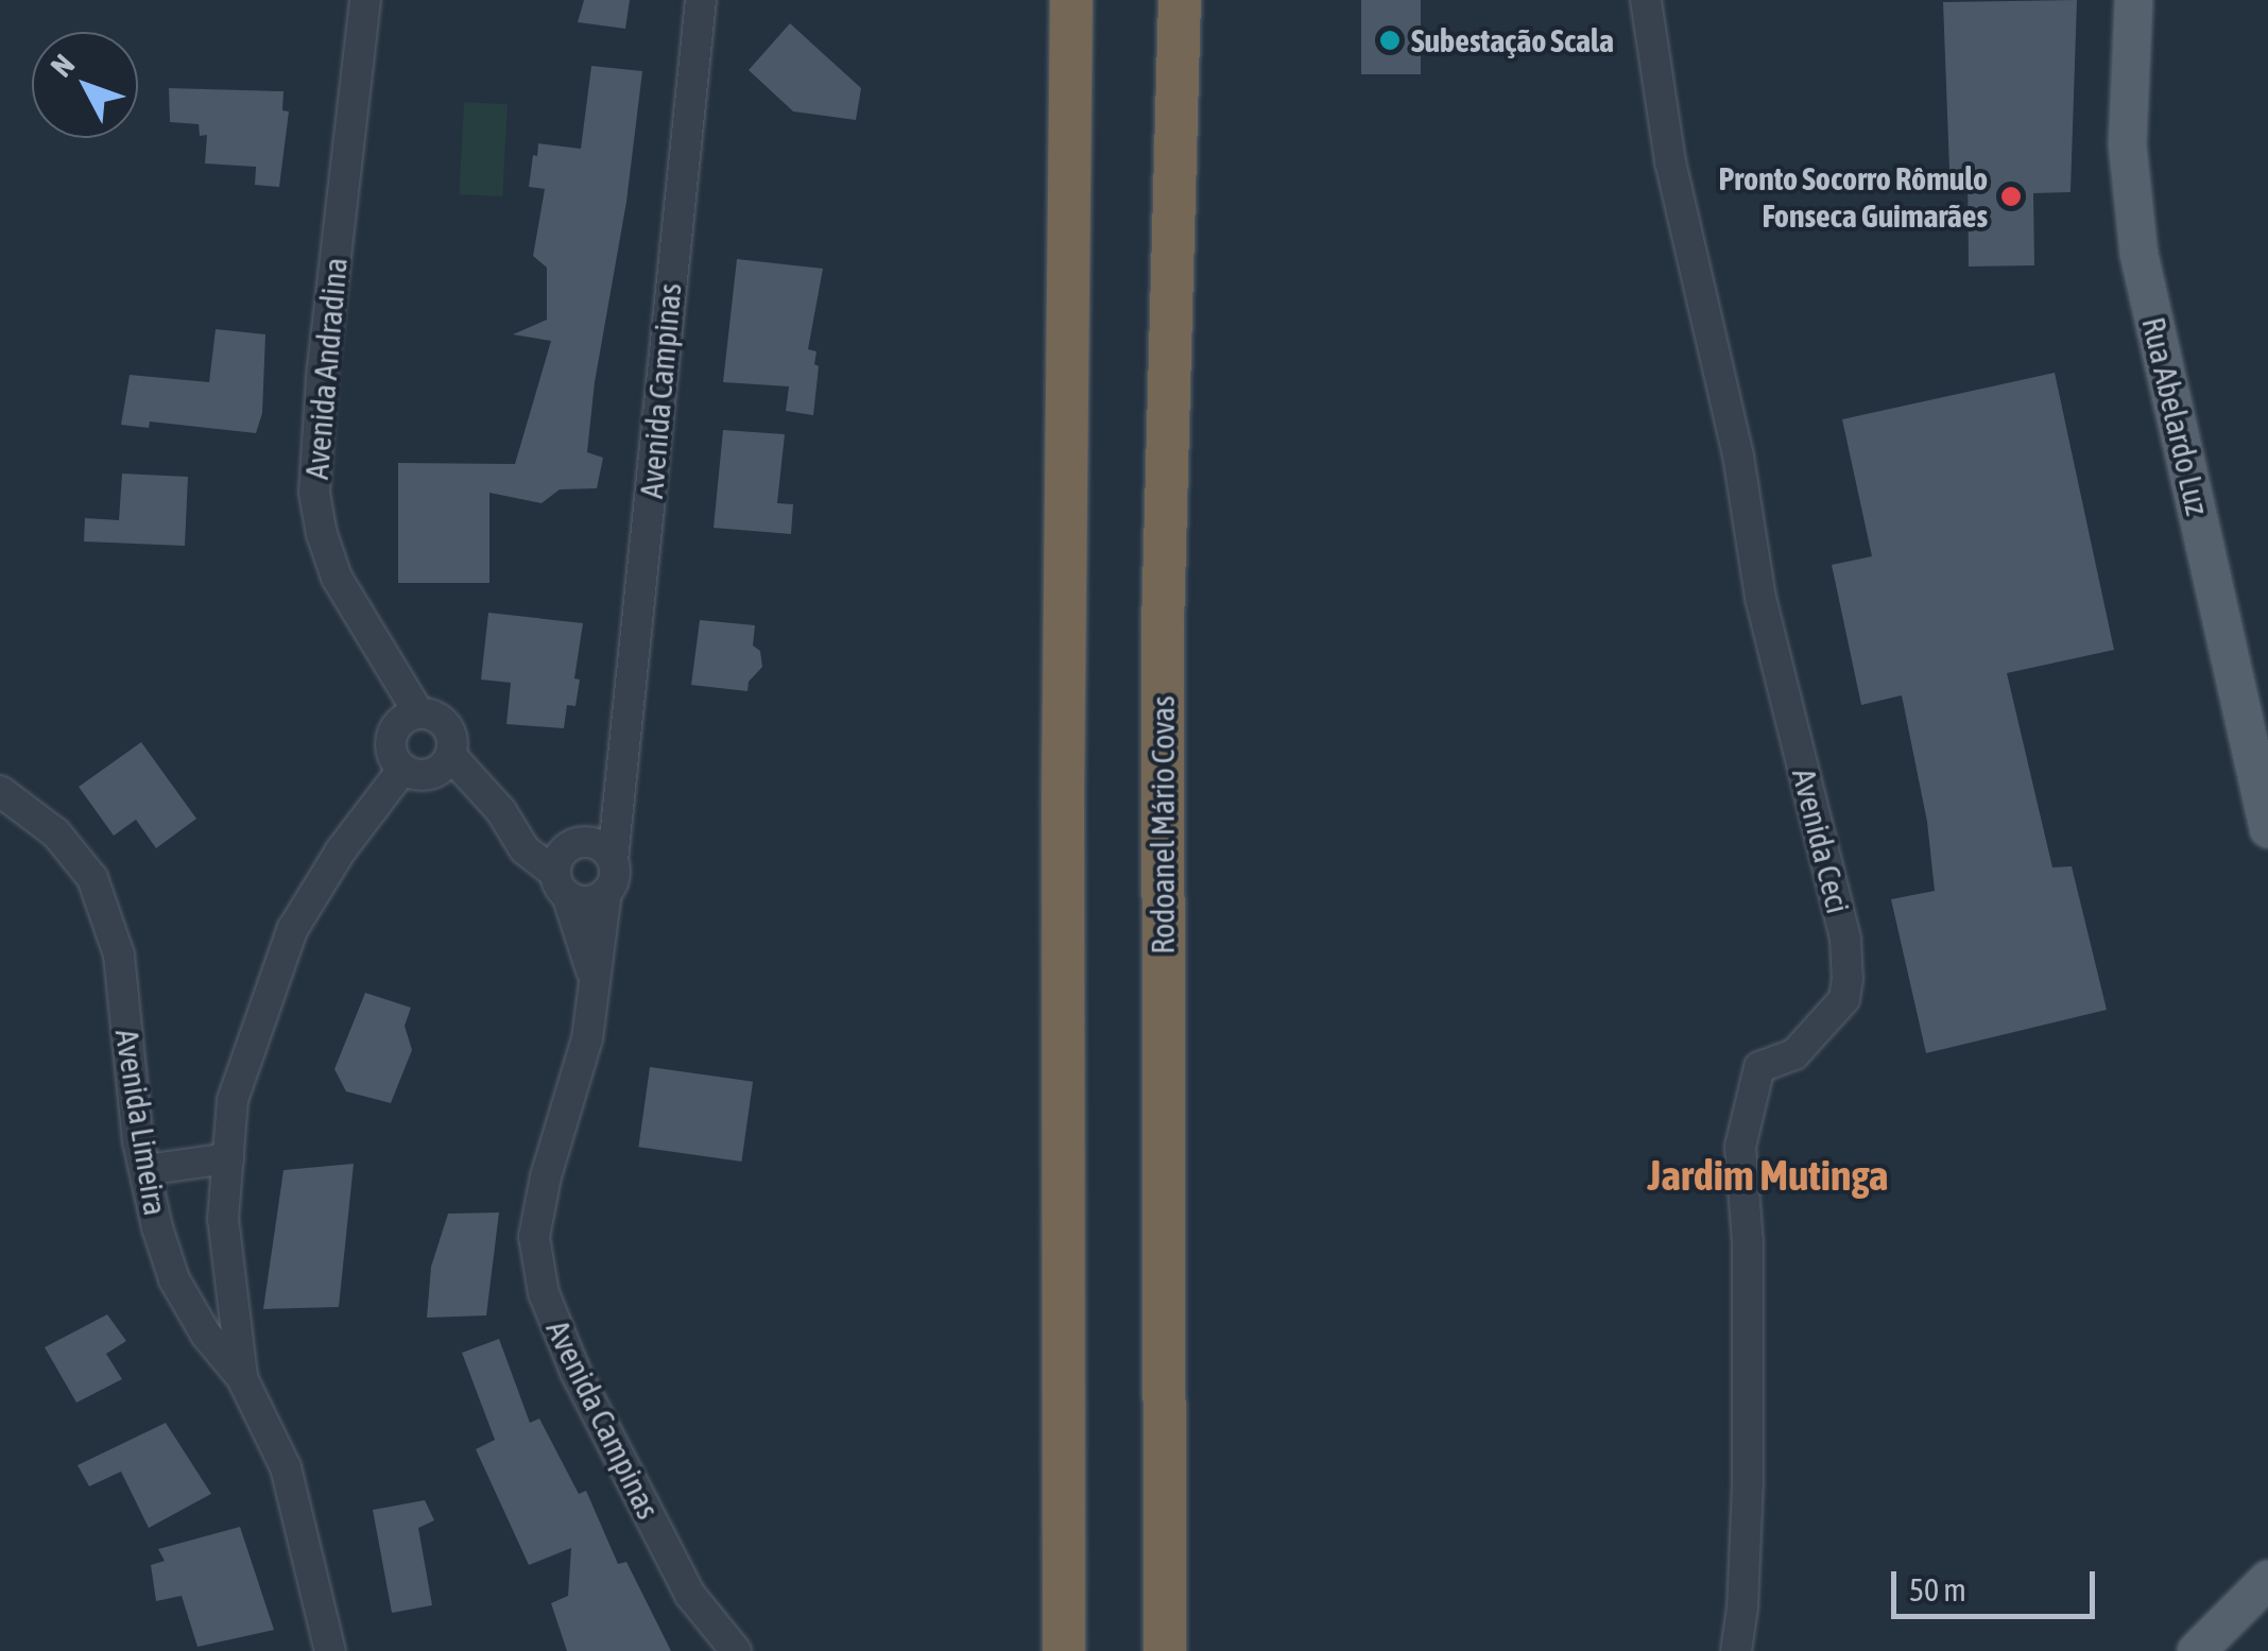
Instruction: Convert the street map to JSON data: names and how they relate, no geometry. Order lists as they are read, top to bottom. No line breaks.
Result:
{"streets":{"highway":["Rodoanel Mário Covas"],"main road":["Rua Abelardo Luz"],"street":["Avenida Andradina","Avenida Campinas","Avenida Ceci","Avenida Limeira"]},"districts":["Jardim Mutinga"],"places":["Subestação Scala","Pronto Socorro Rômulo Fonseca Guimarães"],"scale_bar":"50 m","north":"top left"}
